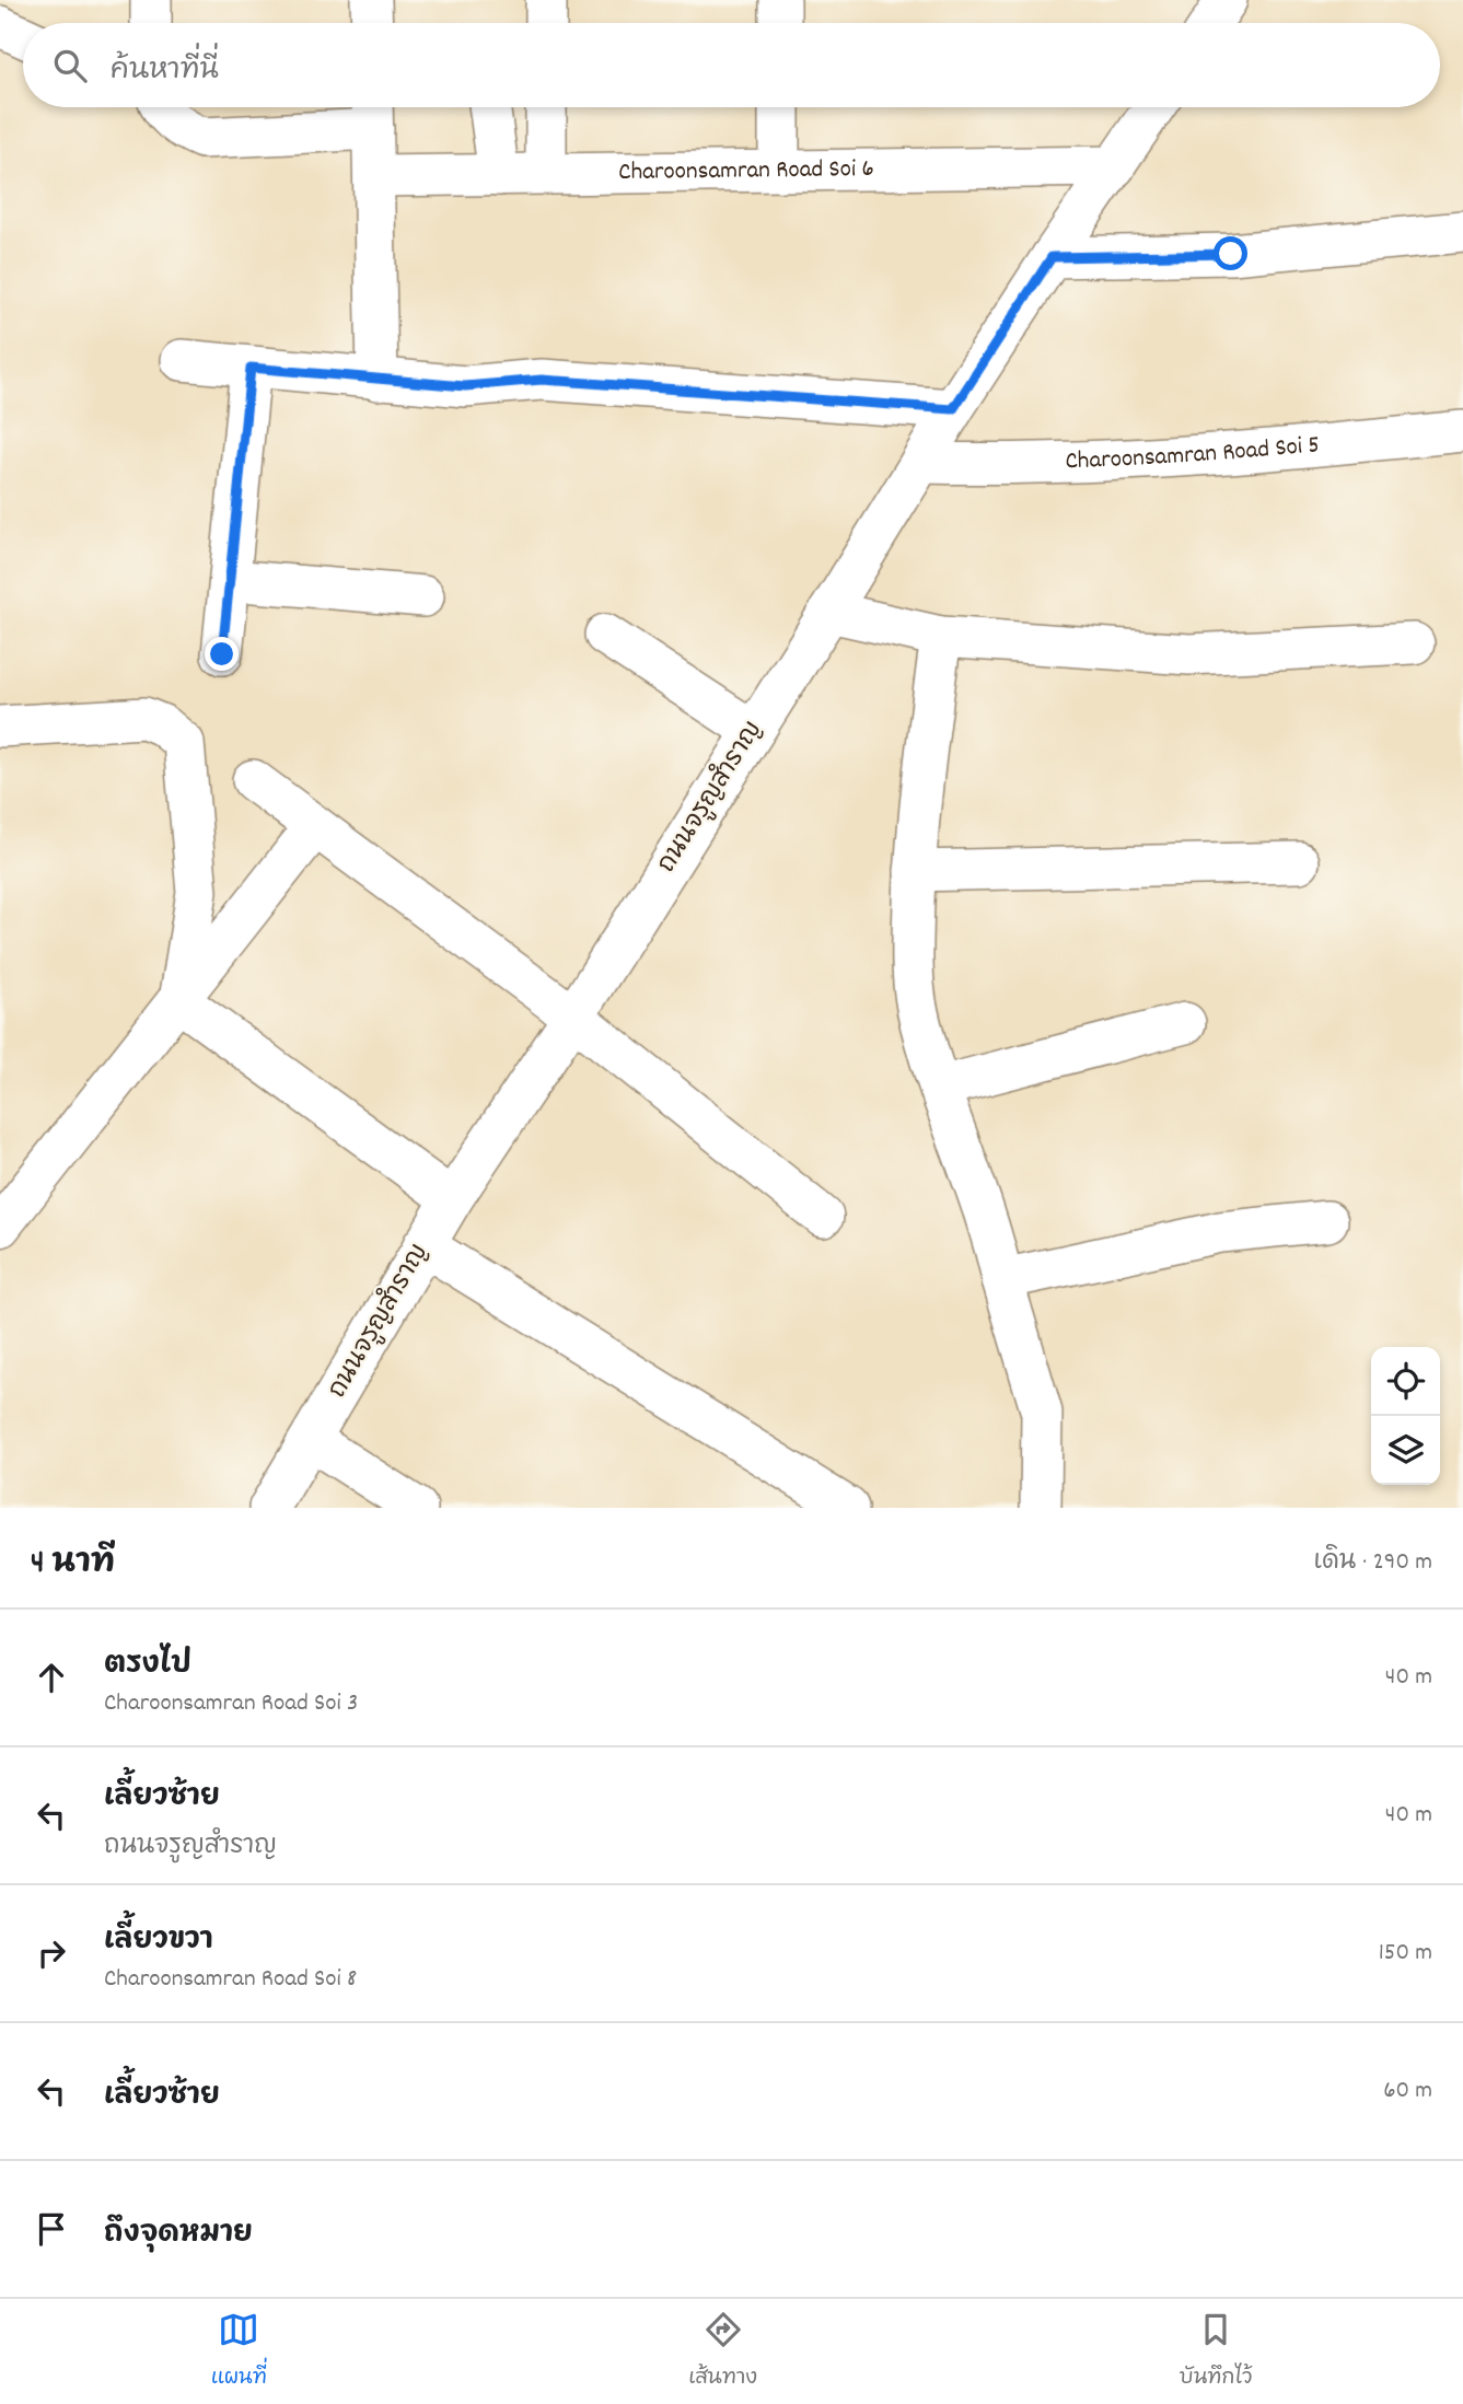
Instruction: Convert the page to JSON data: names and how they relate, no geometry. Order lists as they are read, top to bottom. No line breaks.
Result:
{"streets":{"street":["Charoonsamran Road Soi 6","Charoonsamran Road Soi 5","ถนนจรูญสำราญ"]},"crossings":[["Charoonsamran Road Soi 6","ถนนจรูญสำราญ"],["Charoonsamran Road Soi 5","ถนนจรูญสำราญ"]],"page":{"search":"ค้นหาที่นี่","heading":["4 นาที","เดิน · 290 m"],"list":[["ตรงไป","Charoonsamran Road Soi 3","40 m"],["เลี้ยวซ้าย","ถนนจรูญสำราญ","40 m"],["เลี้ยวขวา","Charoonsamran Road Soi 8","150 m"],["เลี้ยวซ้าย","60 m"],"ถึงจุดหมาย"],"nav":["แผนที่","เส้นทาง","บันทึกไว้"]}}
